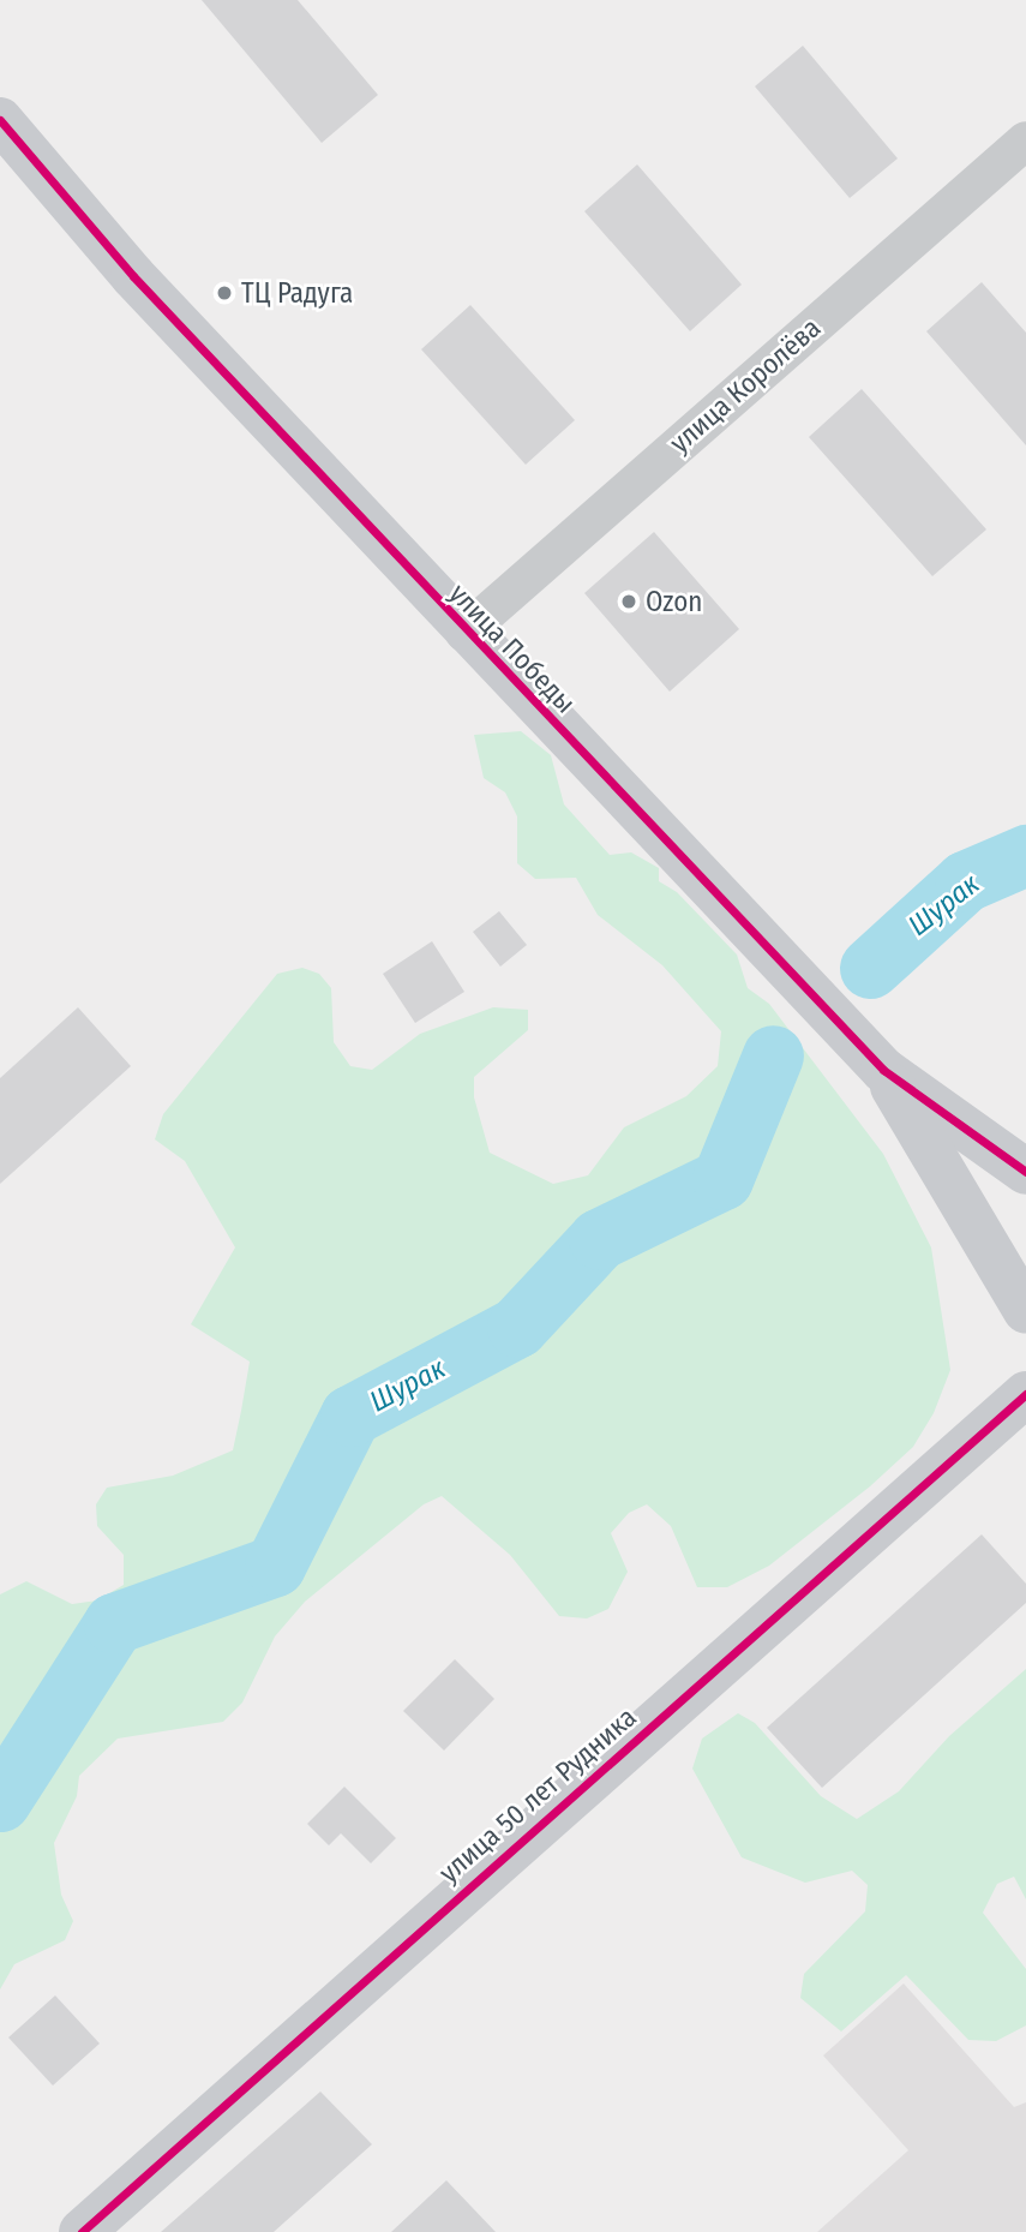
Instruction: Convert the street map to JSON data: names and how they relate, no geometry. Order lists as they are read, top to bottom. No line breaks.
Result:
{"streets":{"street":["улица Королёва","улица Победы","улица 50 лет Рудника"]},"crossings":[["улица Королёва","улица Победы"]],"water":["Шурак"],"places":["ТЦ Радуга","Ozon"]}
